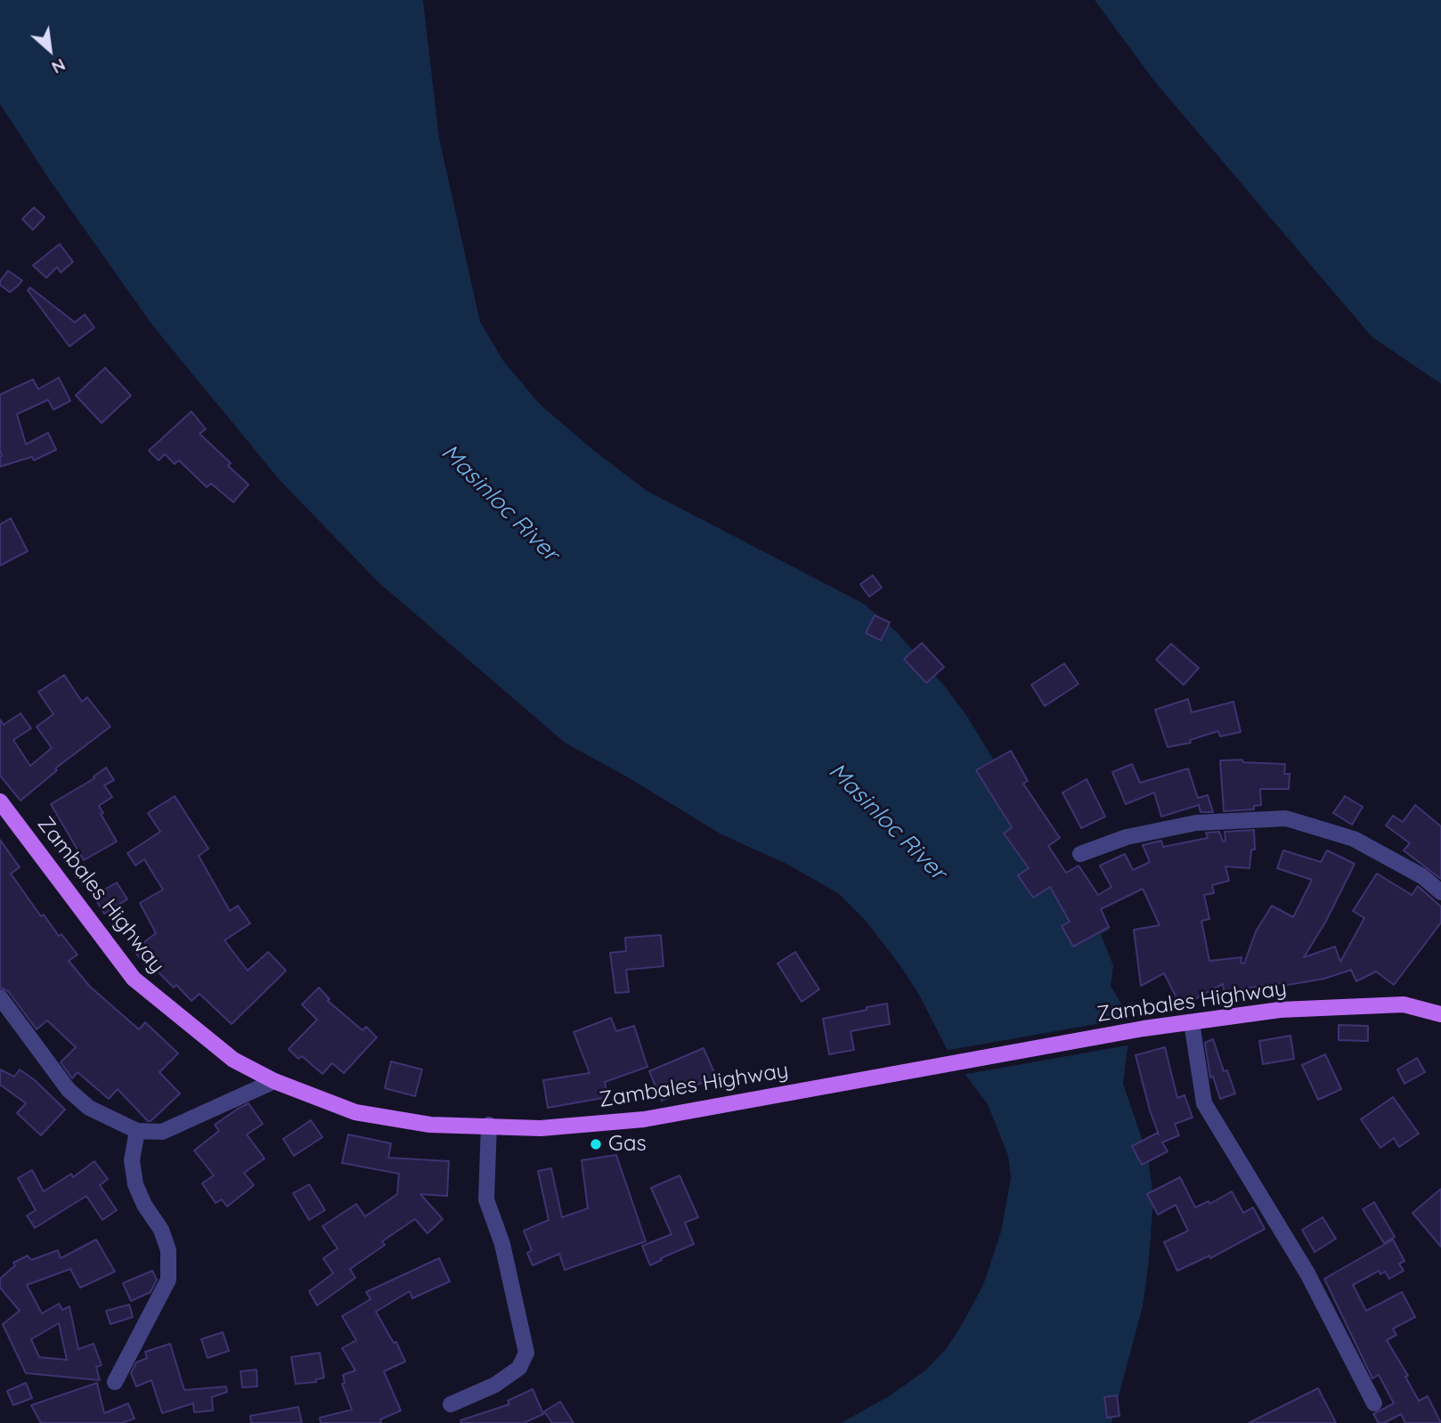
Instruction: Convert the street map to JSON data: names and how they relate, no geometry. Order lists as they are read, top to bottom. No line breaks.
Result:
{"streets":{"main road":["Zambales Highway"]},"water":["Masinloc River"],"places":["Gas"],"north":"bottom right"}
